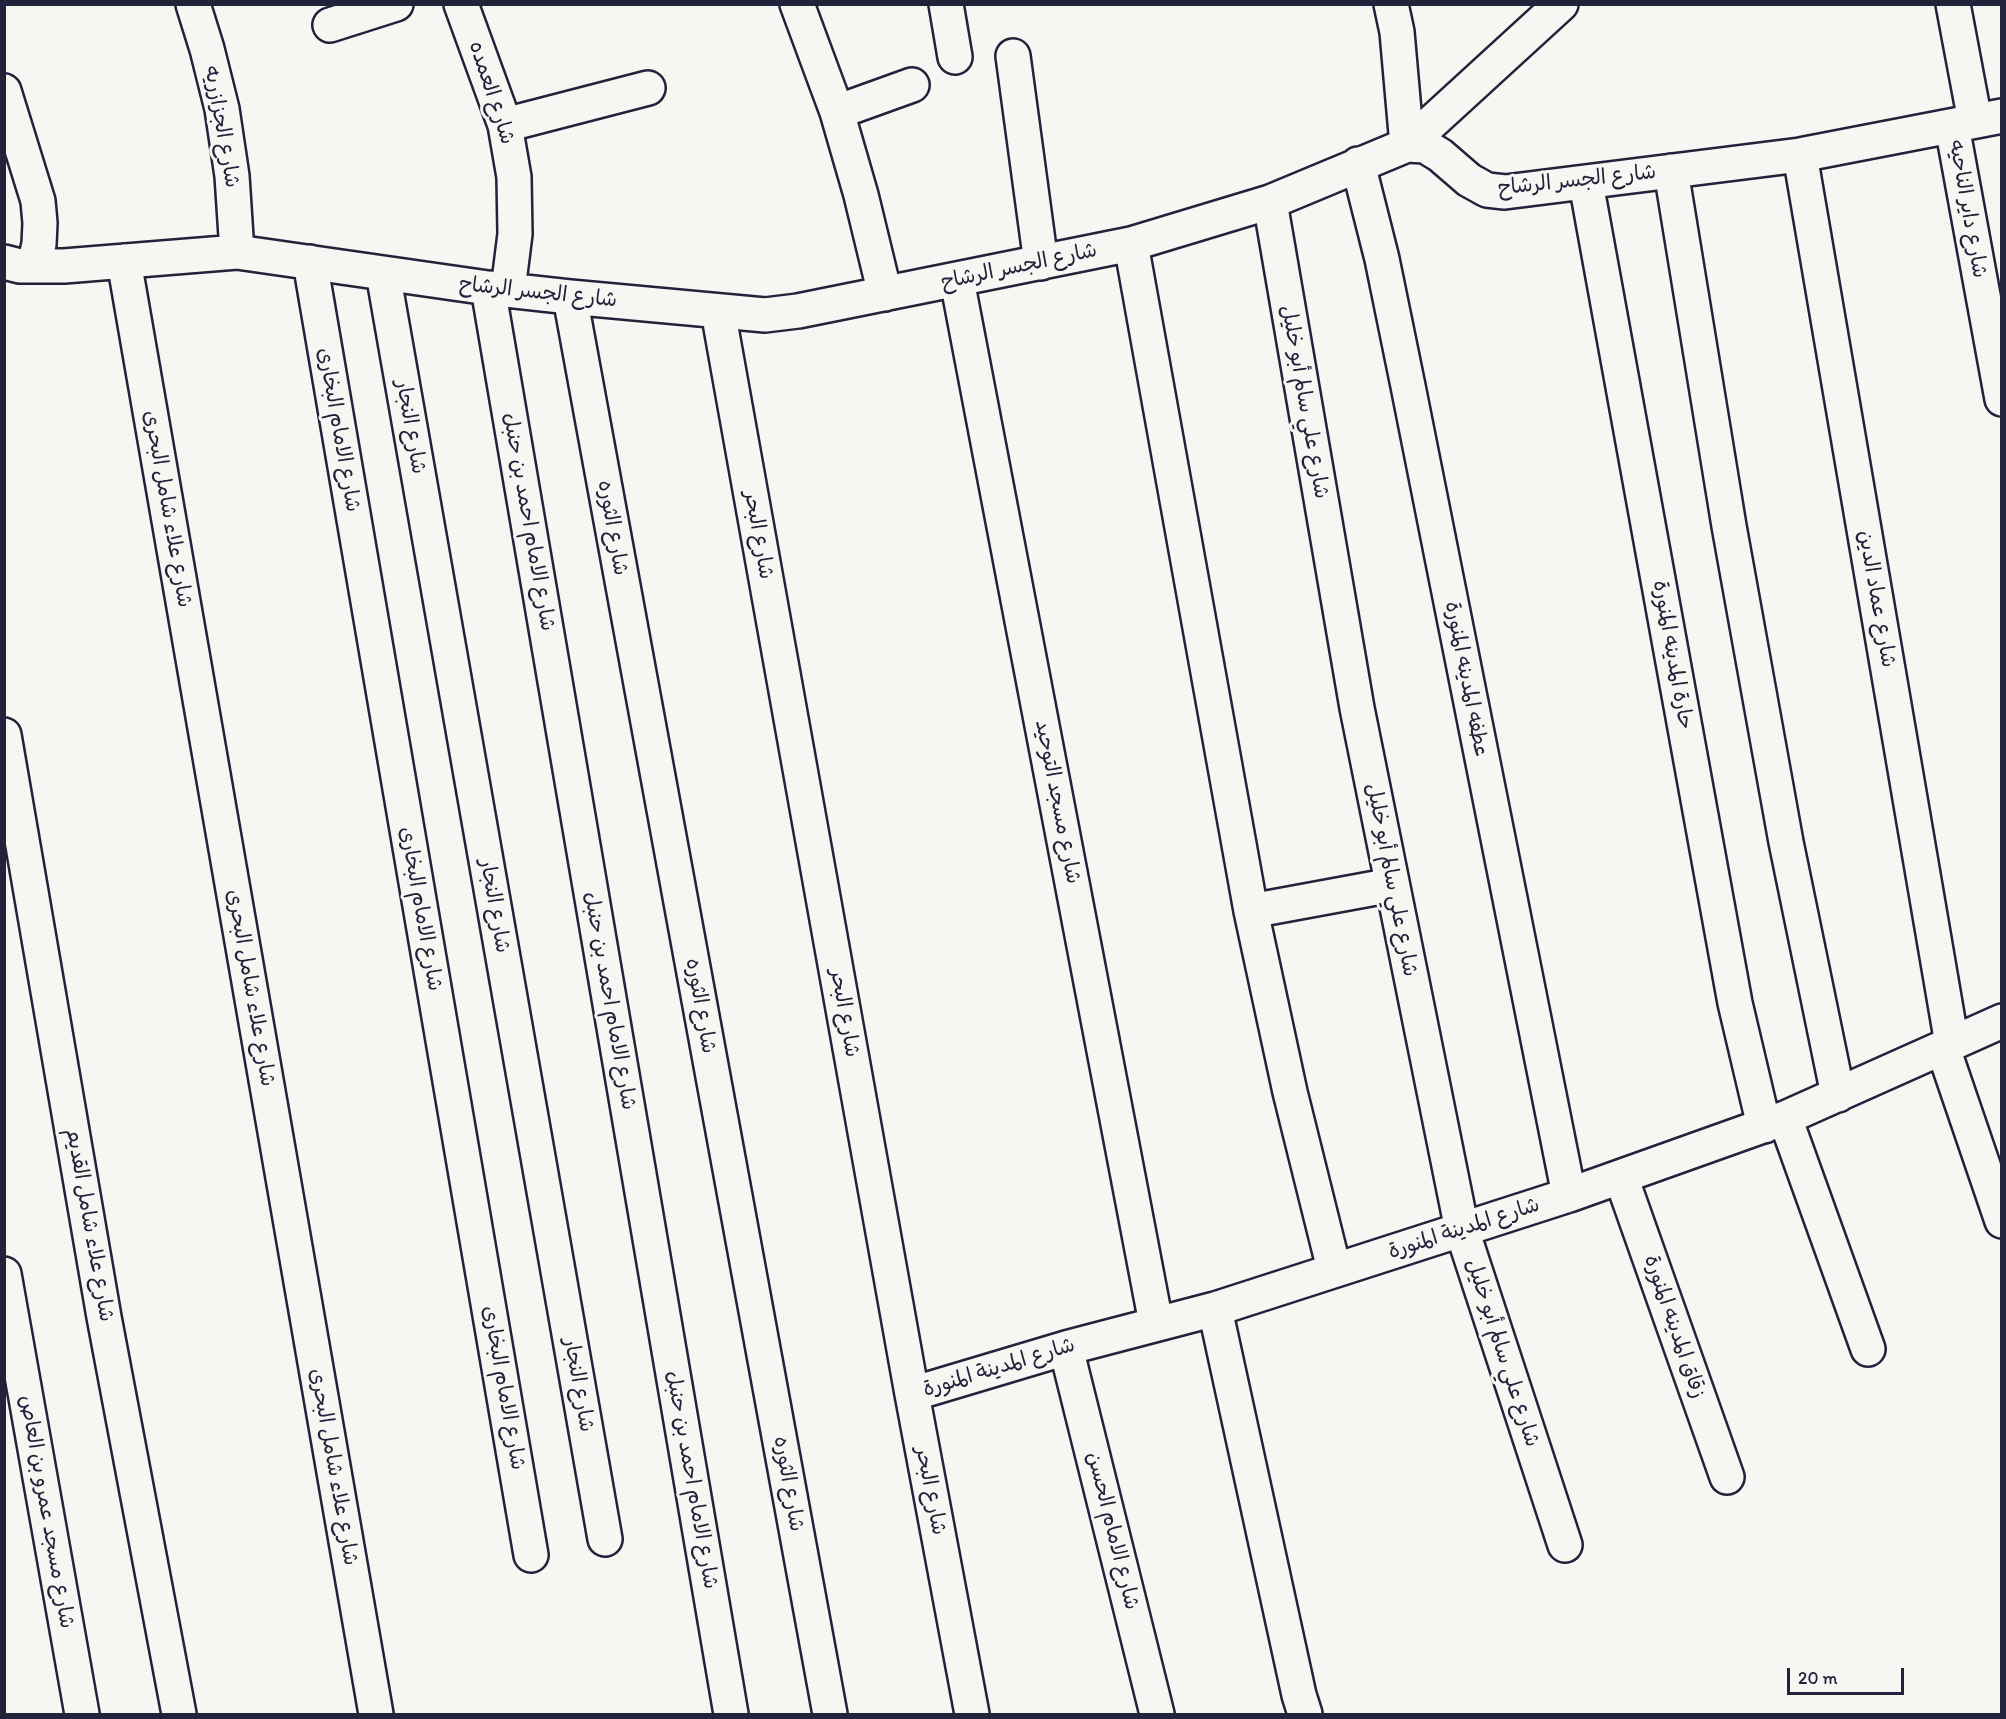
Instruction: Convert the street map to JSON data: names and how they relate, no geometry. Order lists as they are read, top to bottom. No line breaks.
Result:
{"streets":{"street":["شارع العمده","شارع الجزازريه","شارع الجسر الرشاح","شارع داير الناحيه","شارع علي سالم أبو خليل","شارع النجار","شارع الامام البخارى","شارع علاء شامل البحرى","شارع الامام احمد بن حنبل","شارع الثوره","شارع البحر","شارع عماد الدين","حارة المدينه المنورة","عطفه المدينه المنورة","شارع مسجد التوحيد","شارع علاء شامل القديم","شارع المدينة المنورة","زقاق المدينه المنورة","شارع مسجد عمرو بن العاص","شارع الامام الحسن"]},"crossings":[["شارع العمده","شارع الجسر الرشاح"],["شارع العمده","شارع الامام احمد بن حنبل"],["شارع الجزازريه","شارع الجسر الرشاح"],["شارع الجسر الرشاح","شارع داير الناحيه"],["شارع الجسر الرشاح","شارع علي سالم أبو خليل"],["شارع الجسر الرشاح","شارع النجار"],["شارع الجسر الرشاح","شارع الامام البخارى"],["شارع الجسر الرشاح","شارع علاء شامل البحرى"],["شارع الجسر الرشاح","شارع الامام احمد بن حنبل"],["شارع الجسر الرشاح","شارع الثوره"],["شارع الجسر الرشاح","شارع البحر"],["شارع الجسر الرشاح","شارع عماد الدين"],["شارع الجسر الرشاح","حارة المدينه المنورة"],["شارع الجسر الرشاح","عطفه المدينه المنورة"],["شارع الجسر الرشاح","شارع مسجد التوحيد"],["شارع علي سالم أبو خليل","شارع المدينة المنورة"],["شارع البحر","شارع المدينة المنورة"],["شارع عماد الدين","شارع المدينة المنورة"],["حارة المدينه المنورة","شارع المدينة المنورة"],["عطفه المدينه المنورة","شارع المدينة المنورة"],["شارع مسجد التوحيد","شارع المدينة المنورة"],["شارع المدينة المنورة","زقاق المدينه المنورة"],["شارع المدينة المنورة","شارع الامام الحسن"]],"scale_bar":"20 m"}
